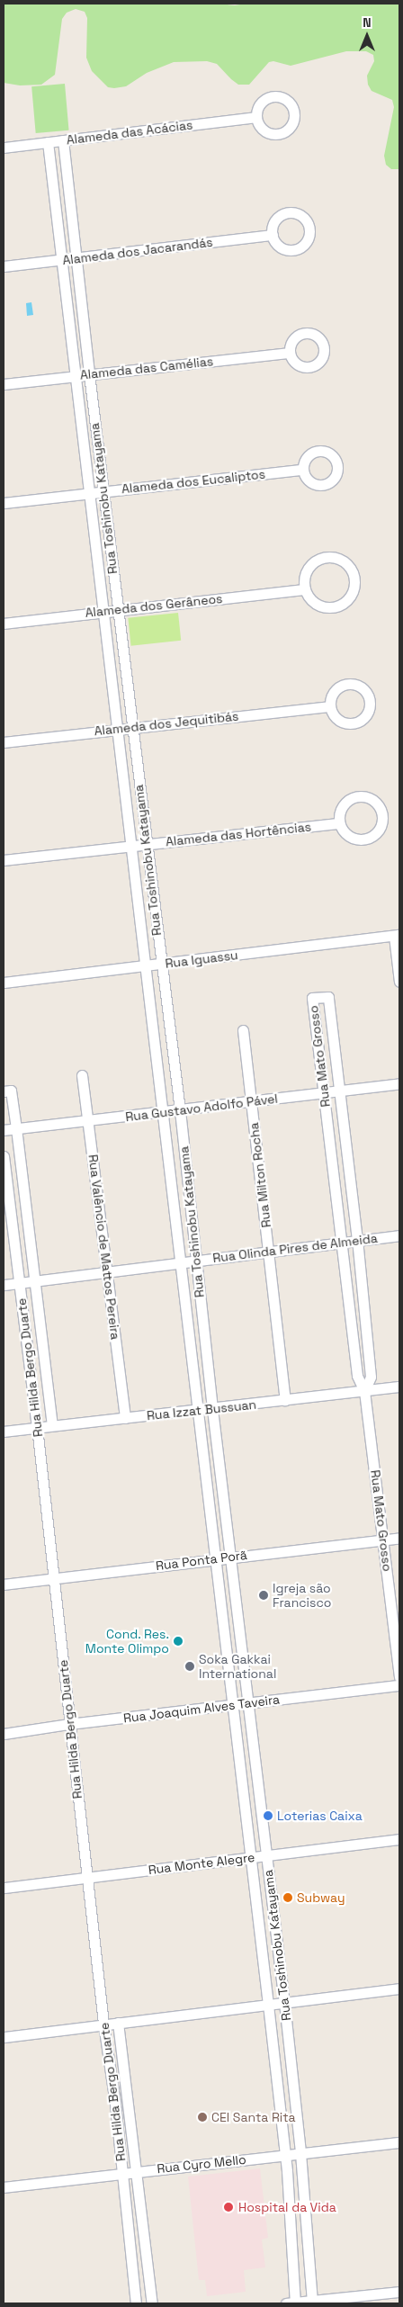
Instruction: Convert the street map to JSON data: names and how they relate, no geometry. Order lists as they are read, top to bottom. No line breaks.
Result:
{"streets":{"street":["Alameda das Acácias","Alameda dos Jacarandás","Alameda das Camélias","Alameda dos Eucaliptos","Rua Toshinobu Katayama","Alameda dos Gerâneos","Alameda dos Jequitibás","Alameda das Hortências","Rua Iguassu","Rua Mato Grosso","Rua Gustavo Adolfo Pável","Rua Milton Rocha","Rua Valêncio de Mattos Pereira","Rua Olinda Pires de Almeida","Rua Hilda Bergo Duarte","Rua Izzat Bussuan","Rua Ponta Porã","Rua Joaquim Alves Taveira","Rua Monte Alegre","Rua Cyro Mello"]},"crossings":[["Alameda das Acácias","Rua Toshinobu Katayama"],["Alameda dos Jacarandás","Rua Toshinobu Katayama"],["Alameda das Camélias","Rua Toshinobu Katayama"],["Alameda dos Eucaliptos","Rua Toshinobu Katayama"],["Rua Toshinobu Katayama","Alameda dos Gerâneos"],["Rua Toshinobu Katayama","Alameda dos Jequitibás"],["Rua Toshinobu Katayama","Alameda das Hortências"],["Rua Toshinobu Katayama","Rua Iguassu"],["Rua Toshinobu Katayama","Rua Gustavo Adolfo Pável"],["Rua Toshinobu Katayama","Rua Olinda Pires de Almeida"],["Rua Toshinobu Katayama","Rua Izzat Bussuan"],["Rua Toshinobu Katayama","Rua Ponta Porã"],["Rua Toshinobu Katayama","Rua Joaquim Alves Taveira"],["Rua Toshinobu Katayama","Rua Monte Alegre"],["Rua Toshinobu Katayama","Rua Cyro Mello"],["Rua Mato Grosso","Rua Gustavo Adolfo Pável"],["Rua Mato Grosso","Rua Olinda Pires de Almeida"],["Rua Mato Grosso","Rua Izzat Bussuan"],["Rua Mato Grosso","Rua Ponta Porã"],["Rua Gustavo Adolfo Pável","Rua Milton Rocha"],["Rua Gustavo Adolfo Pável","Rua Valêncio de Mattos Pereira"],["Rua Gustavo Adolfo Pável","Rua Hilda Bergo Duarte"],["Rua Milton Rocha","Rua Olinda Pires de Almeida"],["Rua Milton Rocha","Rua Izzat Bussuan"],["Rua Valêncio de Mattos Pereira","Rua Olinda Pires de Almeida"],["Rua Valêncio de Mattos Pereira","Rua Izzat Bussuan"],["Rua Olinda Pires de Almeida","Rua Hilda Bergo Duarte"],["Rua Hilda Bergo Duarte","Rua Izzat Bussuan"],["Rua Hilda Bergo Duarte","Rua Ponta Porã"],["Rua Hilda Bergo Duarte","Rua Joaquim Alves Taveira"],["Rua Hilda Bergo Duarte","Rua Monte Alegre"],["Rua Hilda Bergo Duarte","Rua Cyro Mello"]],"places":["Igreja são Francisco","Cond. Res. Monte Olimpo","Soka Gakkai International","Loterias Caixa","Subway","CEI Santa Rita","Hospital da Vida"],"north":"top"}
